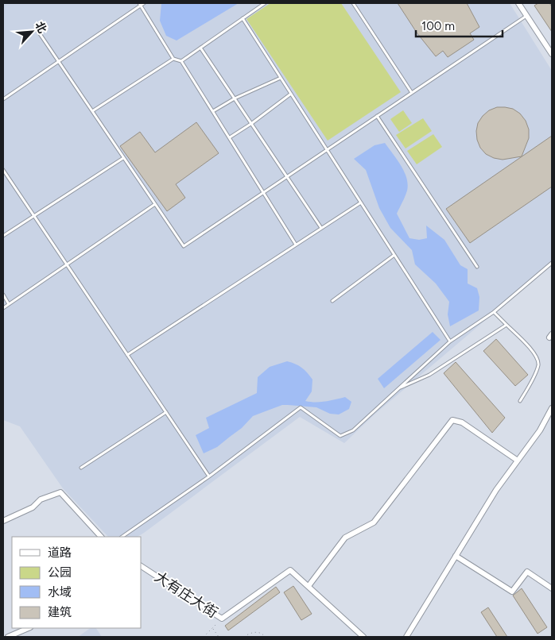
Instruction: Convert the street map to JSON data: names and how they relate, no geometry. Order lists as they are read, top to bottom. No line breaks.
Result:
{"streets":{"street":["大有庄大街"]},"legend":["道路","公园","水域","建筑"],"scale_bar":"100 m","north":"top right"}
